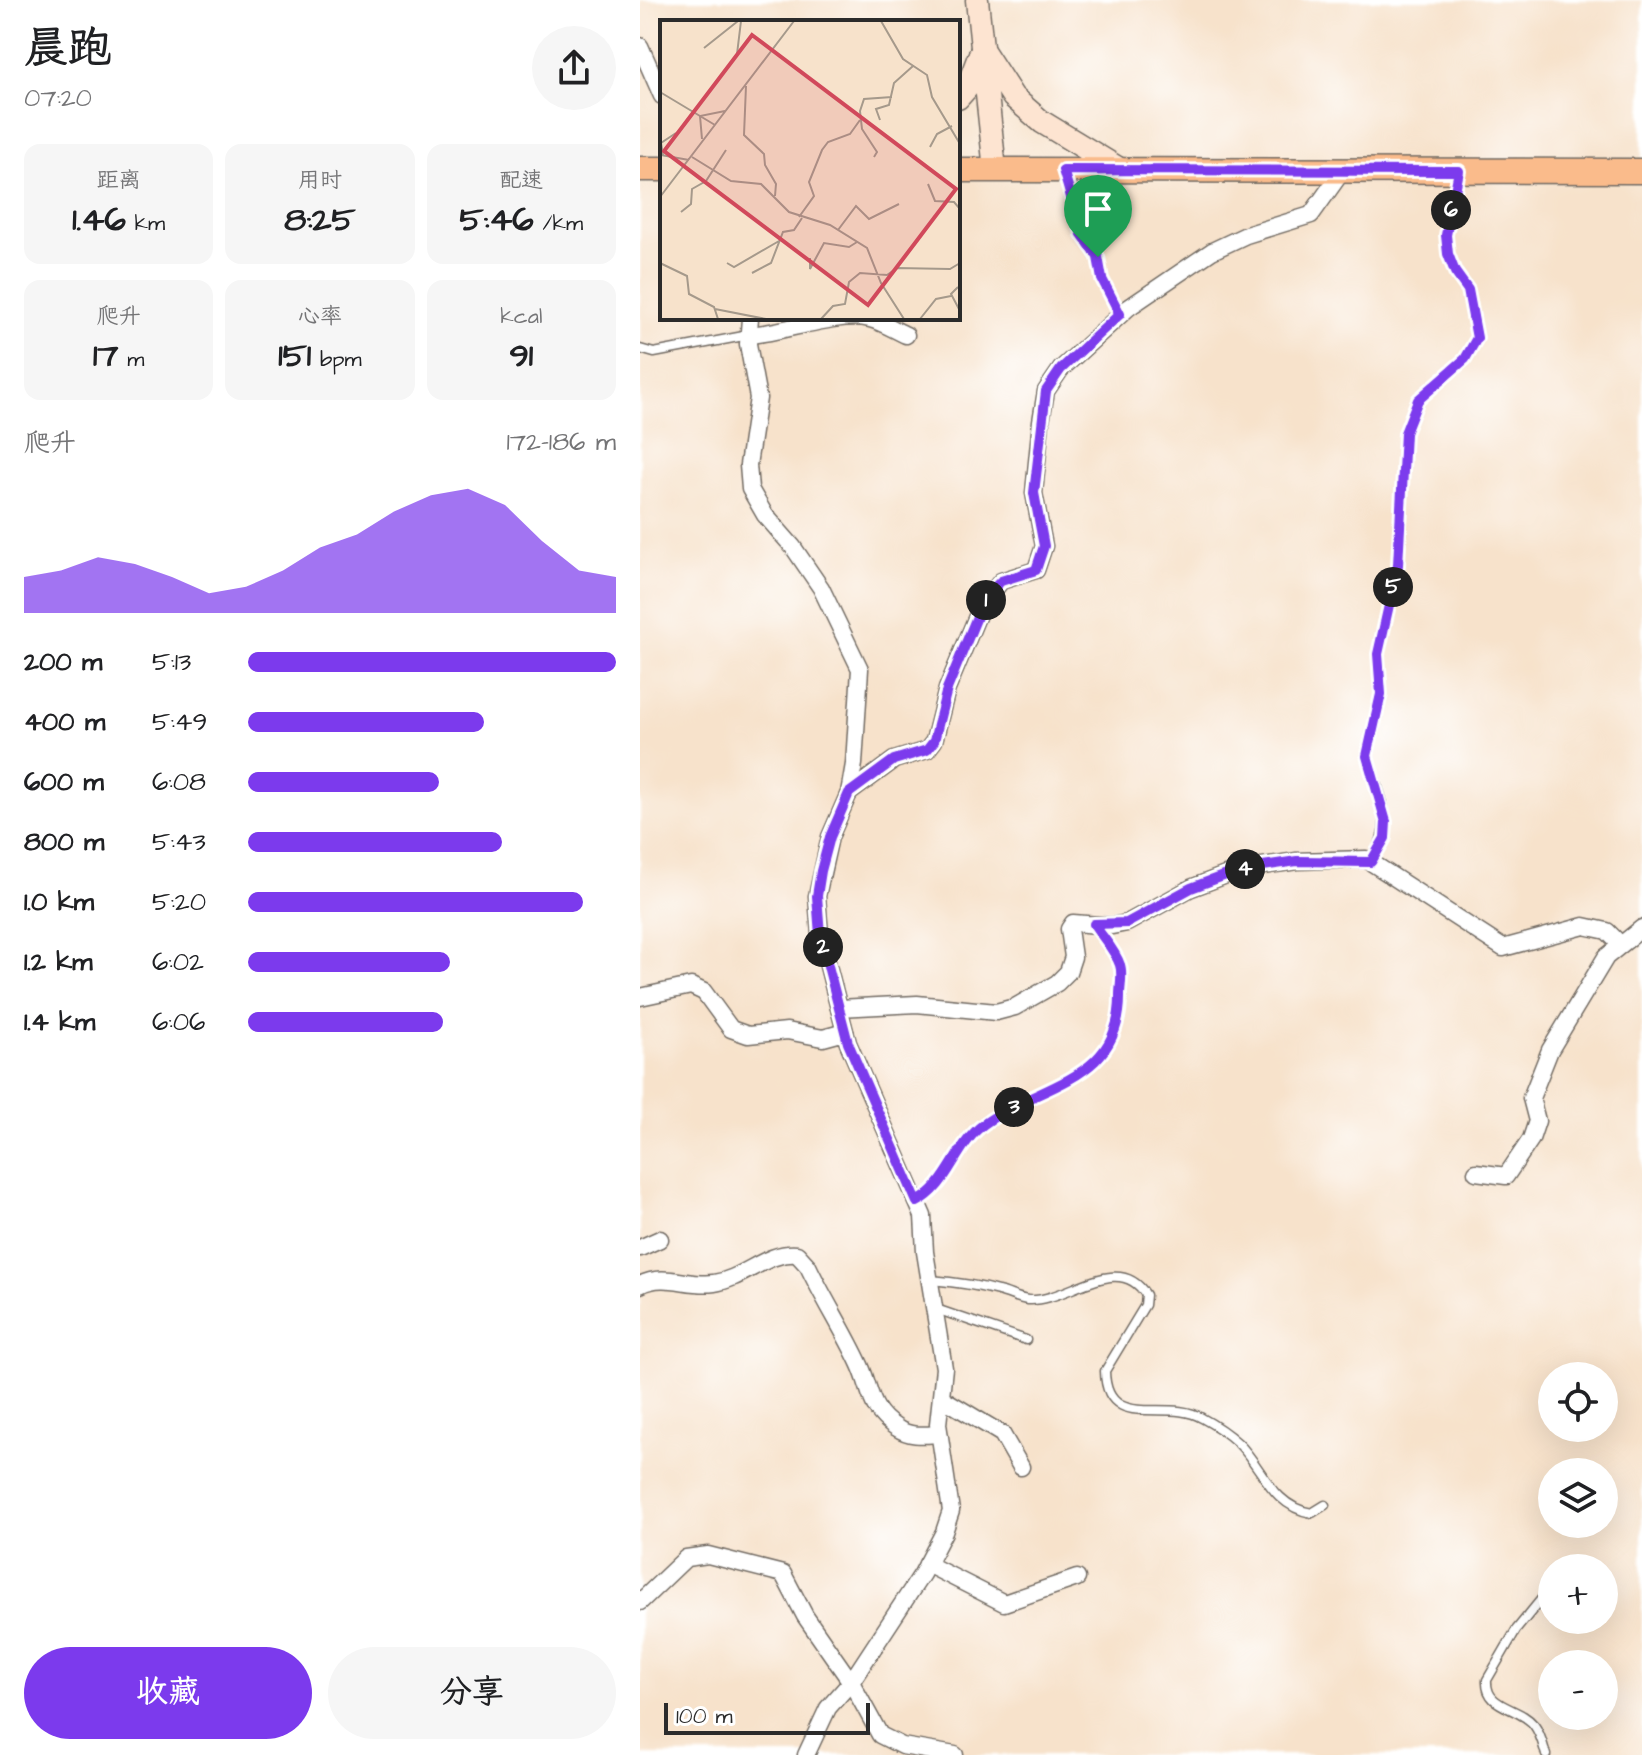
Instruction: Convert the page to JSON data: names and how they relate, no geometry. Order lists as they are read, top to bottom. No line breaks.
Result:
{"scale_bar":"100 m","page":{"heading":["晨跑","07:20"],"stats":[["距离","1.46 km"],["用时","8:25"],["配速","5:46 /km"],["爬升","17 m"],["心率","151 bpm"],["kcal","91"]],"pins":["6","5","1","4","2","3"],"chart":["爬升","172–186 m"],"list":[{"name":"200 m","note":"5:13"},{"name":"400 m","note":"5:49"},{"name":"600 m","note":"6:08"},{"name":"800 m","note":"5:43"},{"name":"1.0 km","note":"5:20"},{"name":"1.2 km","note":"6:02"},{"name":"1.4 km","note":"6:06"}],"map_buttons":["+","−"],"buttons":["收藏","分享"],"scale":"100 m"}}
